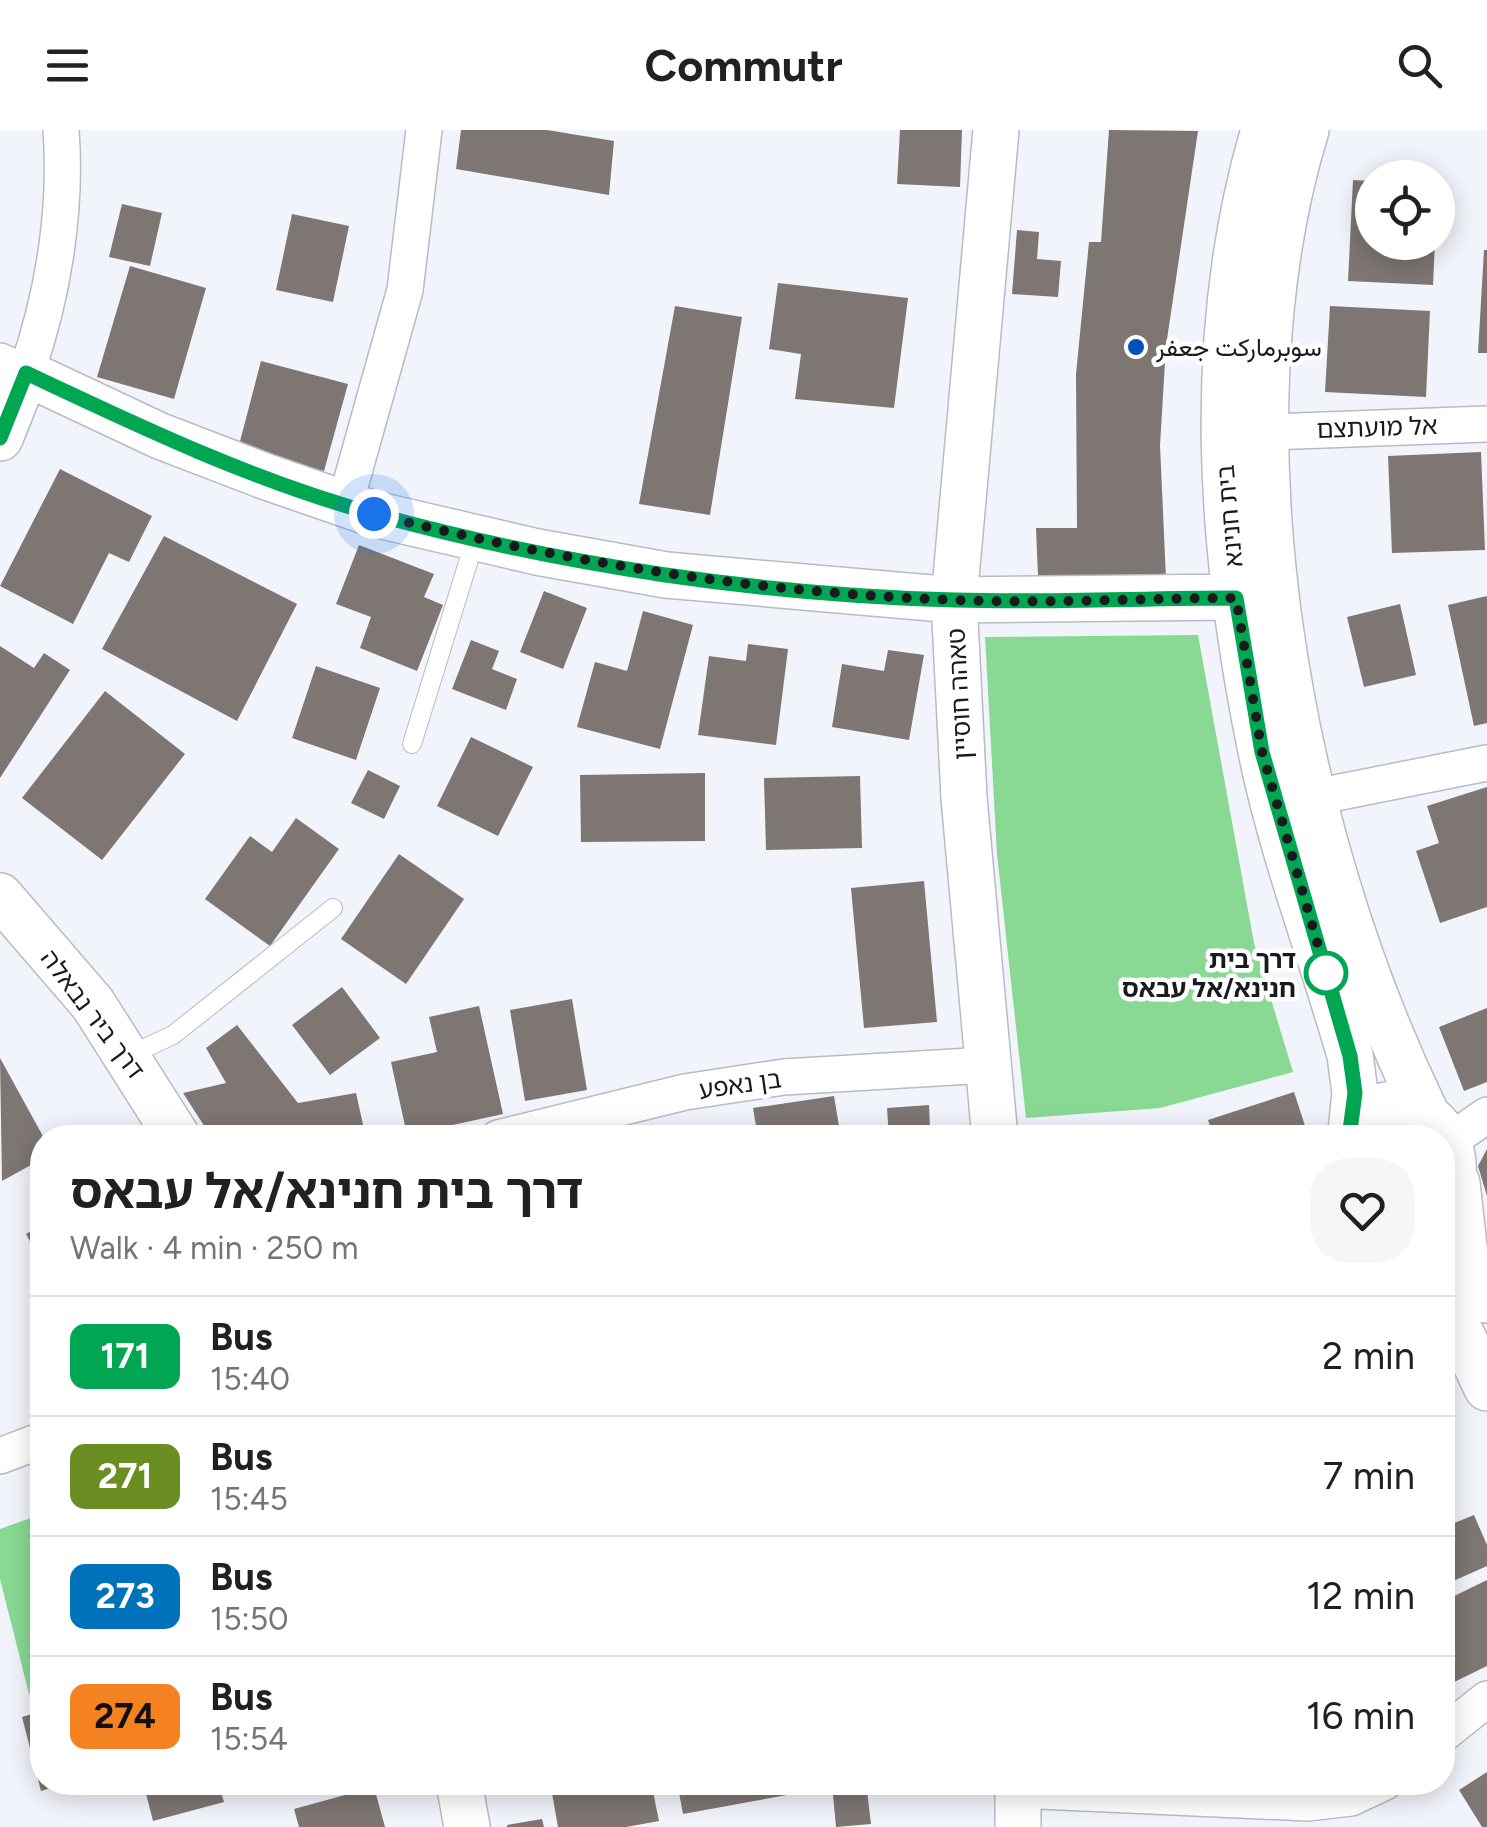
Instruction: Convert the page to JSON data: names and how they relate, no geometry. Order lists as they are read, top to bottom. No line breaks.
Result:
{"streets":{"street":["אל מועתצם","בית חנינא","טאהה חוסיין","דרך ביר נבאלה","בן נאפע"]},"crossings":[["אל מועתצם","בית חנינא"],["טאהה חוסיין","בן נאפע"]],"places":["سوبرماركت جعفر","דרך בית חנינא/אל עבאס"],"lines":["bus line 171"],"page":{"header":"Commutr","heading":["דרך בית חנינא/אל עבאס","Walk · 4 min · 250 m"],"list":[{"mark":"171","name":"Bus","note":"15:40","value":"2 min"},{"mark":"271","name":"Bus","note":"15:45","value":"7 min"},{"mark":"273","name":"Bus","note":"15:50","value":"12 min"},{"mark":"274","name":"Bus","note":"15:54","value":"16 min"}]}}
